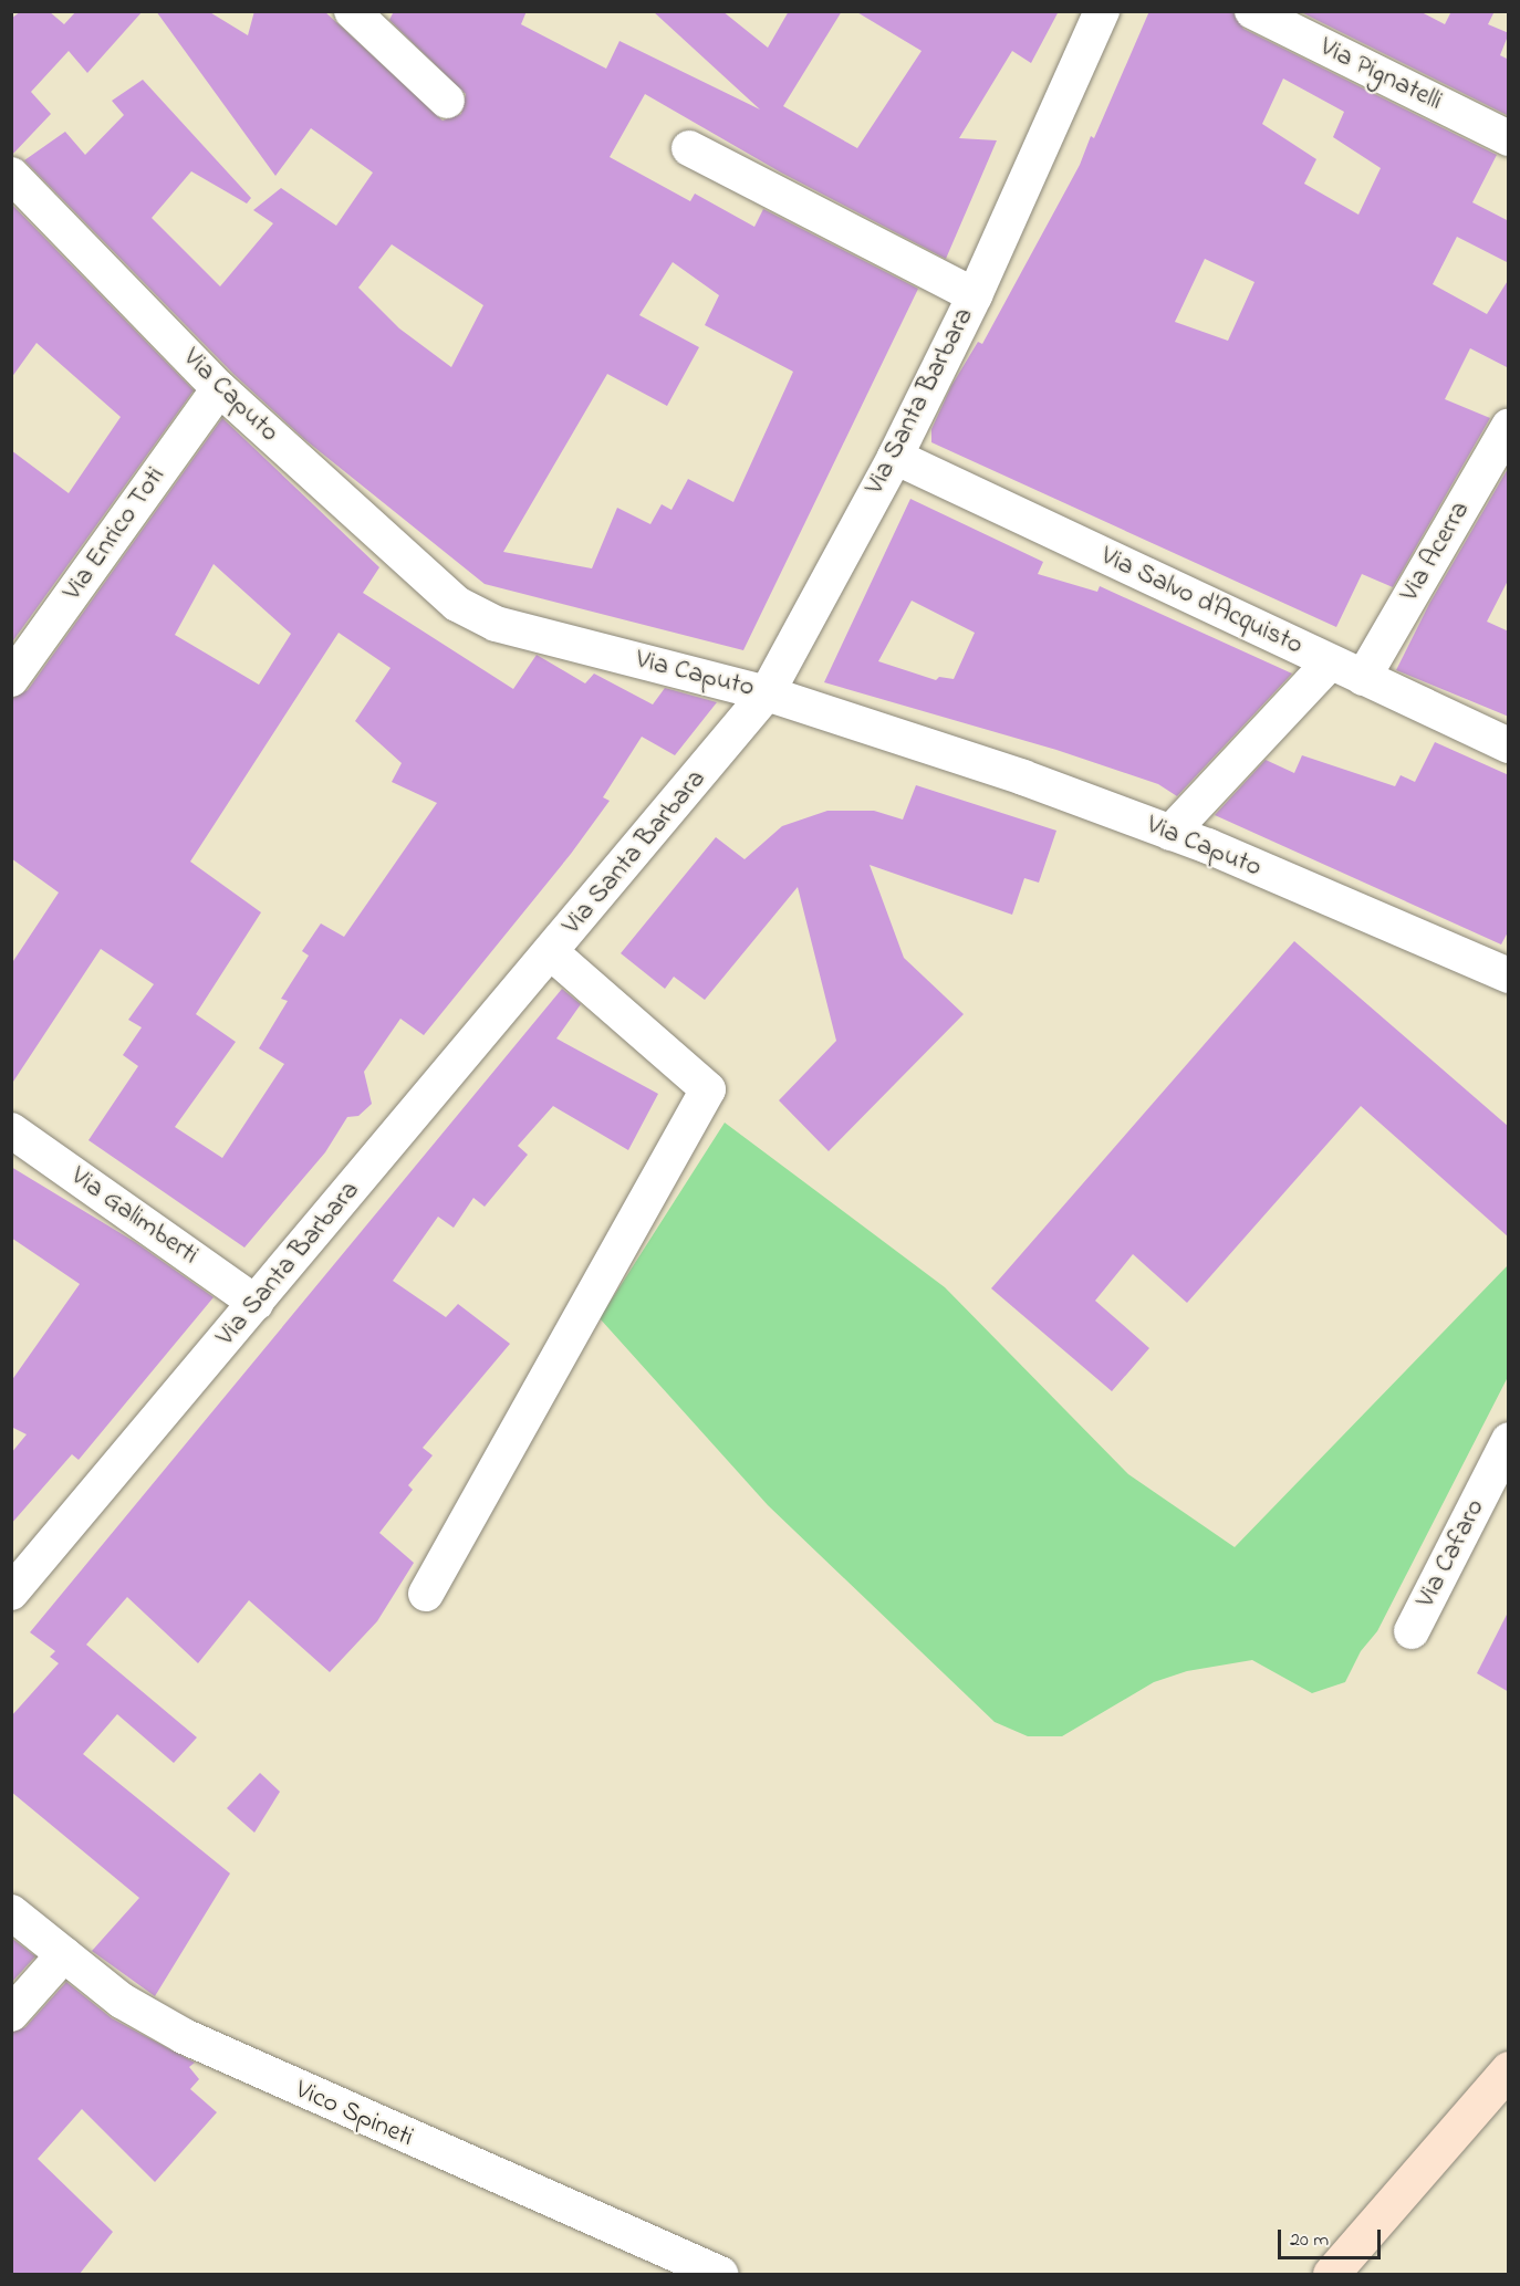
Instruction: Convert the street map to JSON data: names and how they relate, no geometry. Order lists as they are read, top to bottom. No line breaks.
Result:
{"streets":{"street":["Via Pignatelli","Via Caputo","Via Santa Barbara","Via Enrico Toti","Via Acerra","Via Salvo d'Acquisto","Via Galimberti","Via Cafaro","Vico Spineti"]},"crossings":[["Via Caputo","Via Santa Barbara"],["Via Caputo","Via Enrico Toti"],["Via Santa Barbara","Via Salvo d'Acquisto"],["Via Santa Barbara","Via Galimberti"],["Via Acerra","Via Salvo d'Acquisto"]],"scale_bar":"20 m"}
